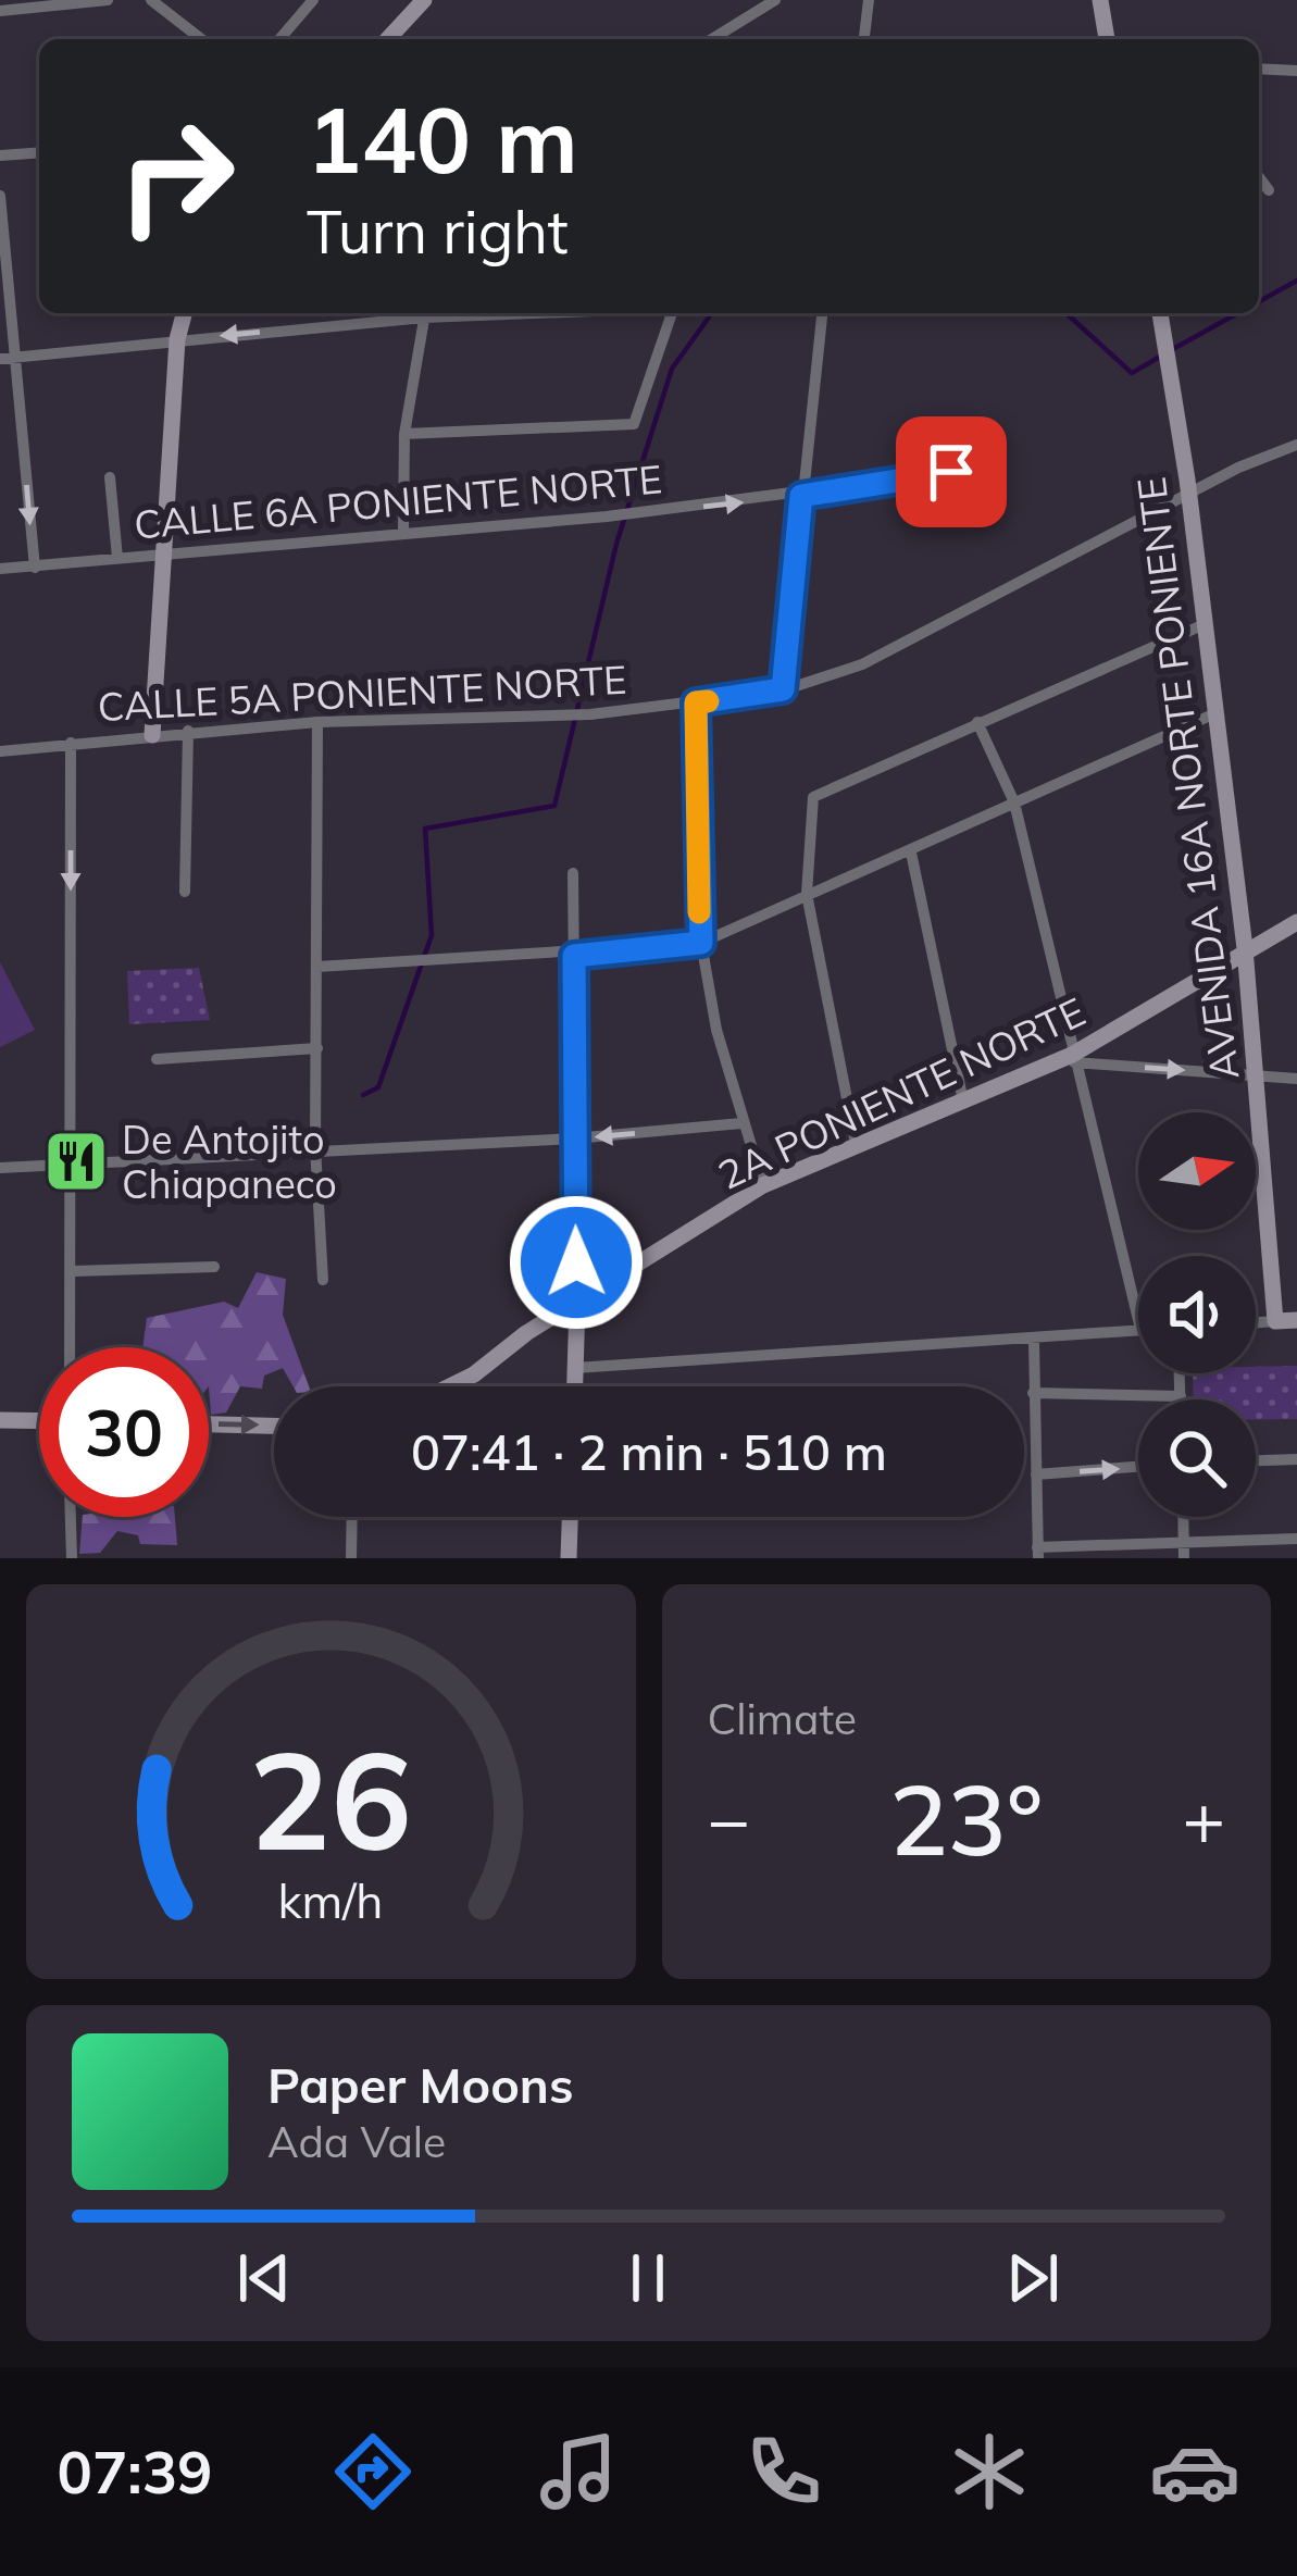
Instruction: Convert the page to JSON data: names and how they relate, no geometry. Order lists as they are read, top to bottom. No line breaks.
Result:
{"streets":{"street":["CALLE 6A PONIENTE NORTE","CALLE 5A PONIENTE NORTE","AVENIDA 16A NORTE PONIENTE","2A PONIENTE NORTE"]},"crossings":[["CALLE 5A PONIENTE NORTE","AVENIDA 16A NORTE PONIENTE"],["AVENIDA 16A NORTE PONIENTE","2A PONIENTE NORTE"]],"one_way":["CALLE 6A PONIENTE NORTE"],"places":{"restaurant":["De Antojito Chiapaneco"]},"north":"right","page":{"turn":["140 m","Turn right"],"limit":"30","trip":"07:41 · 2 min · 510 m","tile":"Climate","heat":["−","23°","+"],"song":["Paper Moons","Ada Vale"],"tabs":"07:39","gauge":["26","km/h"]}}
